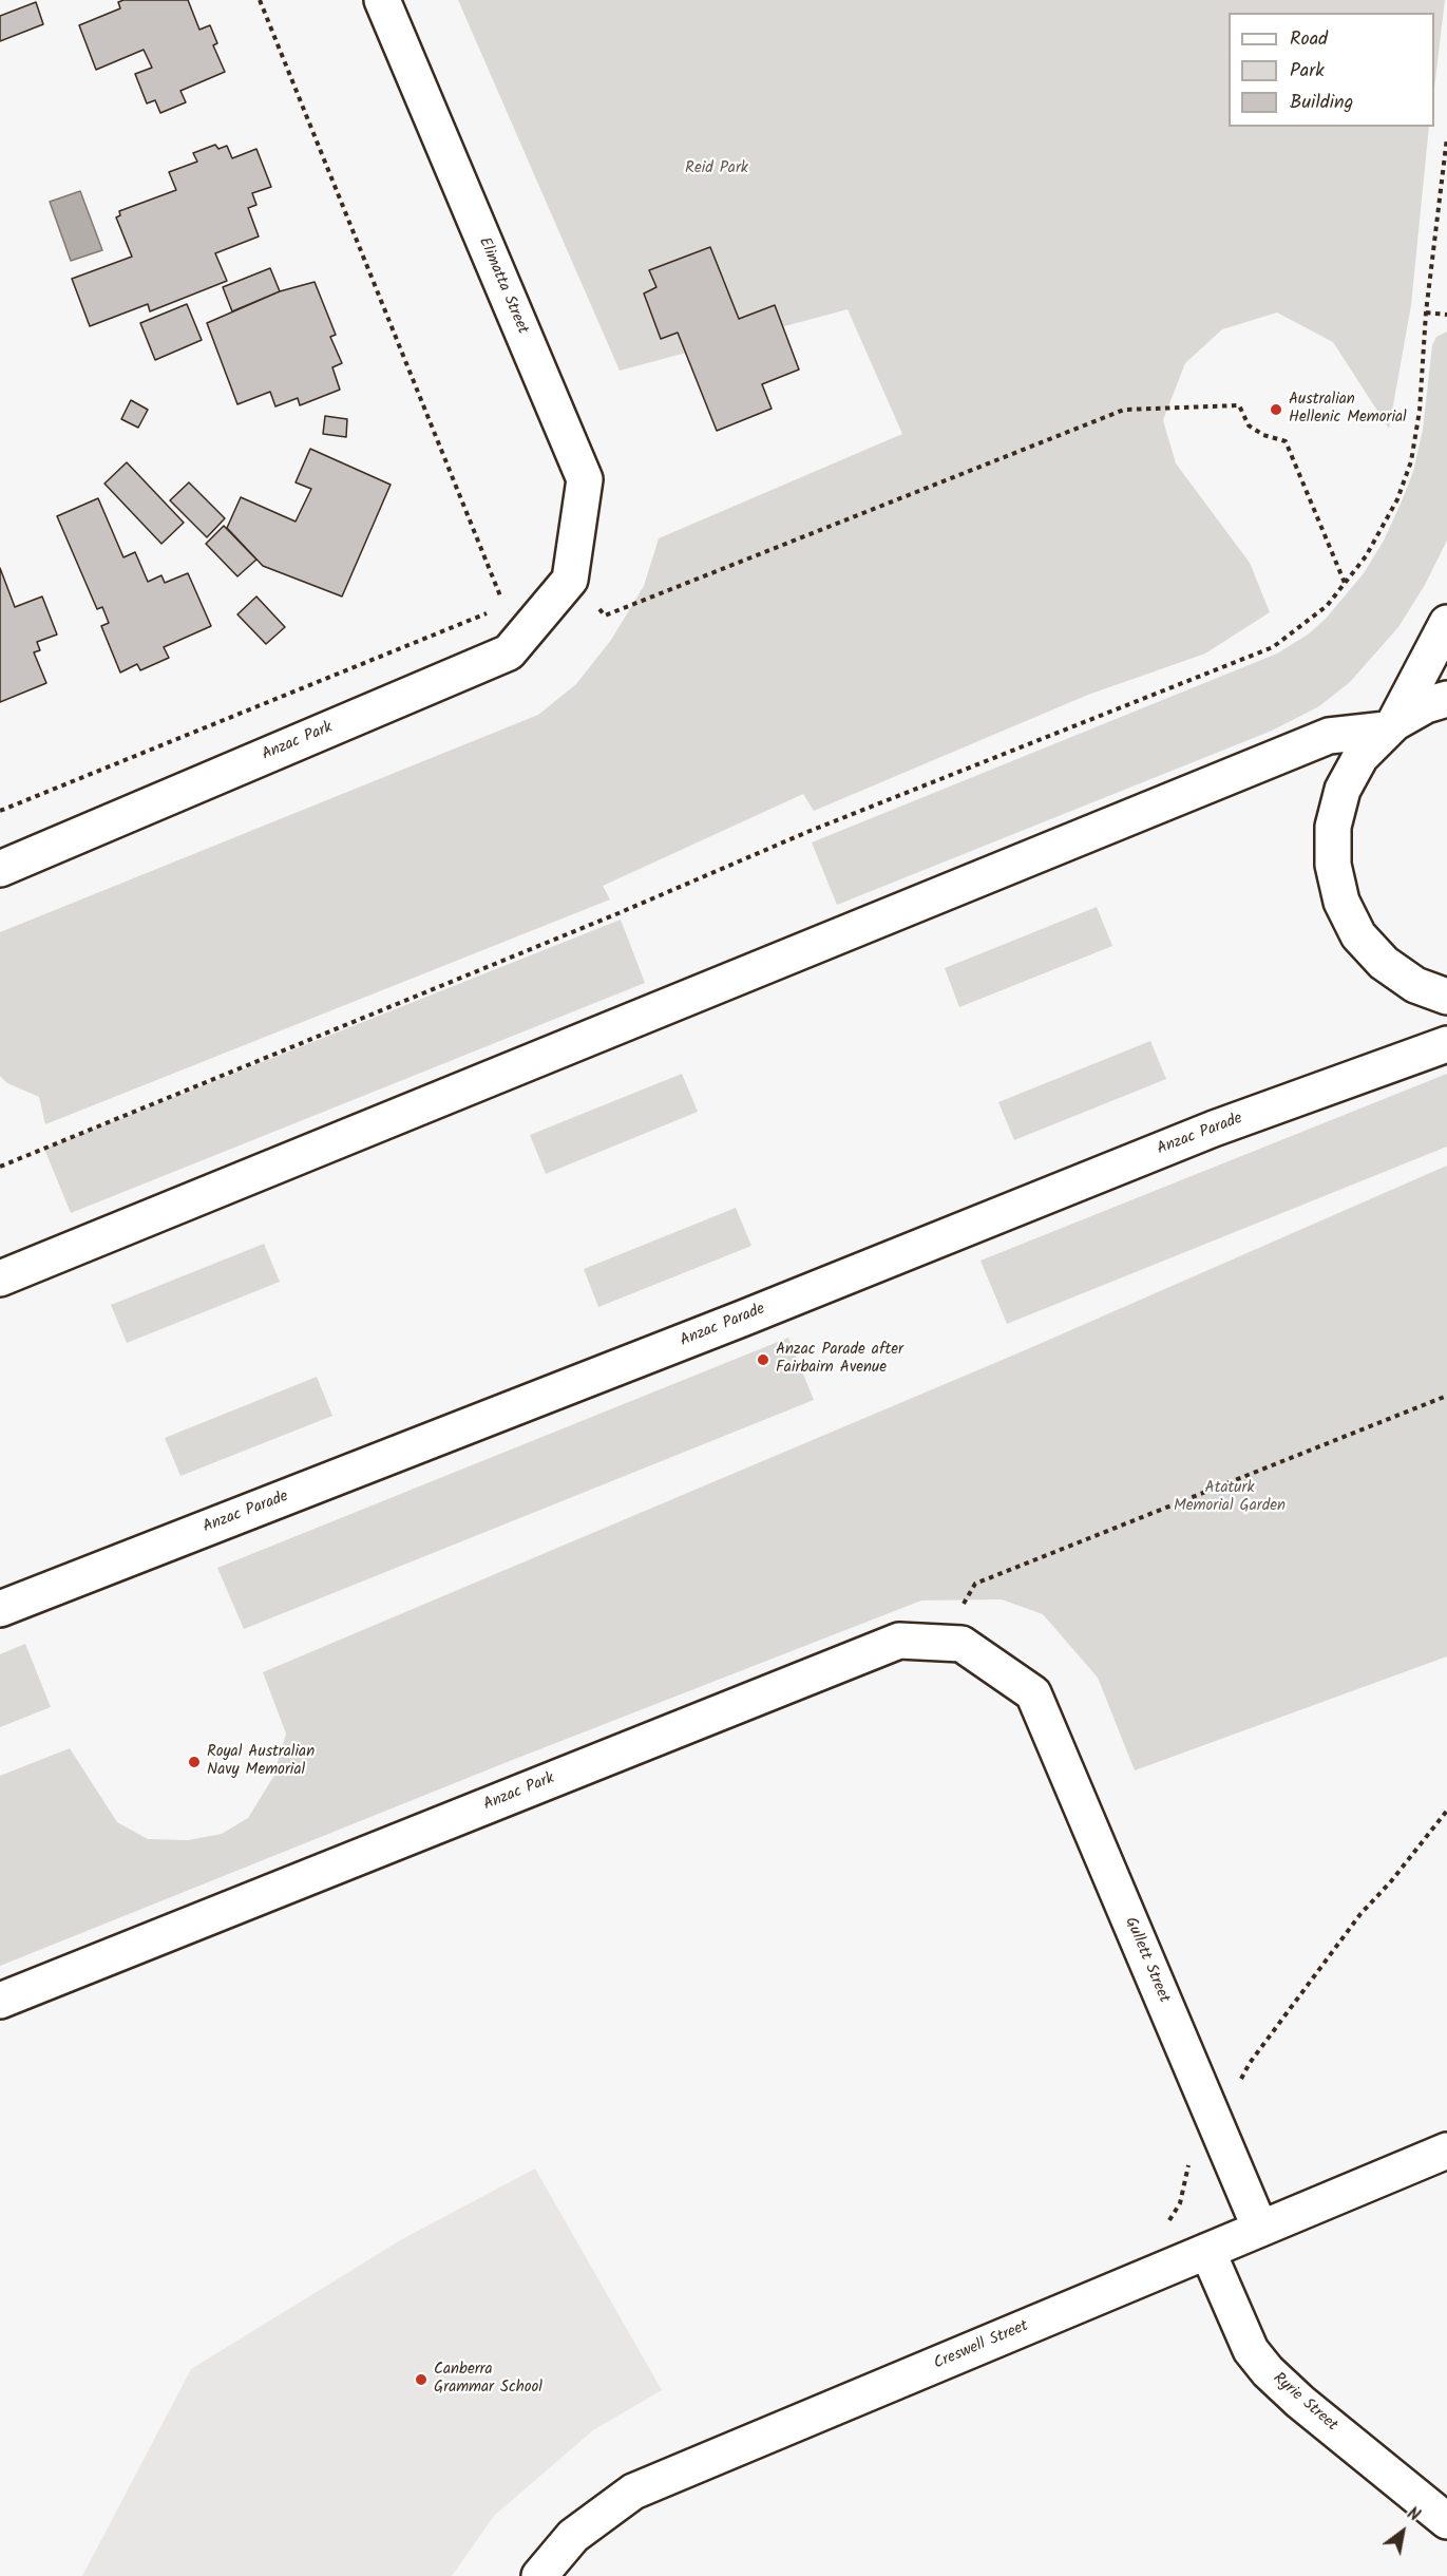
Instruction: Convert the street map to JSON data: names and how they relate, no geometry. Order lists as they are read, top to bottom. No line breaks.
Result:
{"streets":{"street":["Elimatta Street","Anzac Park","Anzac Parade","Gullett Street","Creswell Street","Ryrie Street"]},"crossings":[["Elimatta Street","Anzac Park"],["Anzac Park","Gullett Street"],["Gullett Street","Creswell Street"],["Creswell Street","Ryrie Street"]],"parks":["Reid Park","Ataturk Memorial Garden"],"places":["Australian Hellenic Memorial","Anzac Parade after Fairbairn Avenue","Royal Australian Navy Memorial","Canberra Grammar School"],"legend":["Road","Park","Building"],"north":"top right"}
